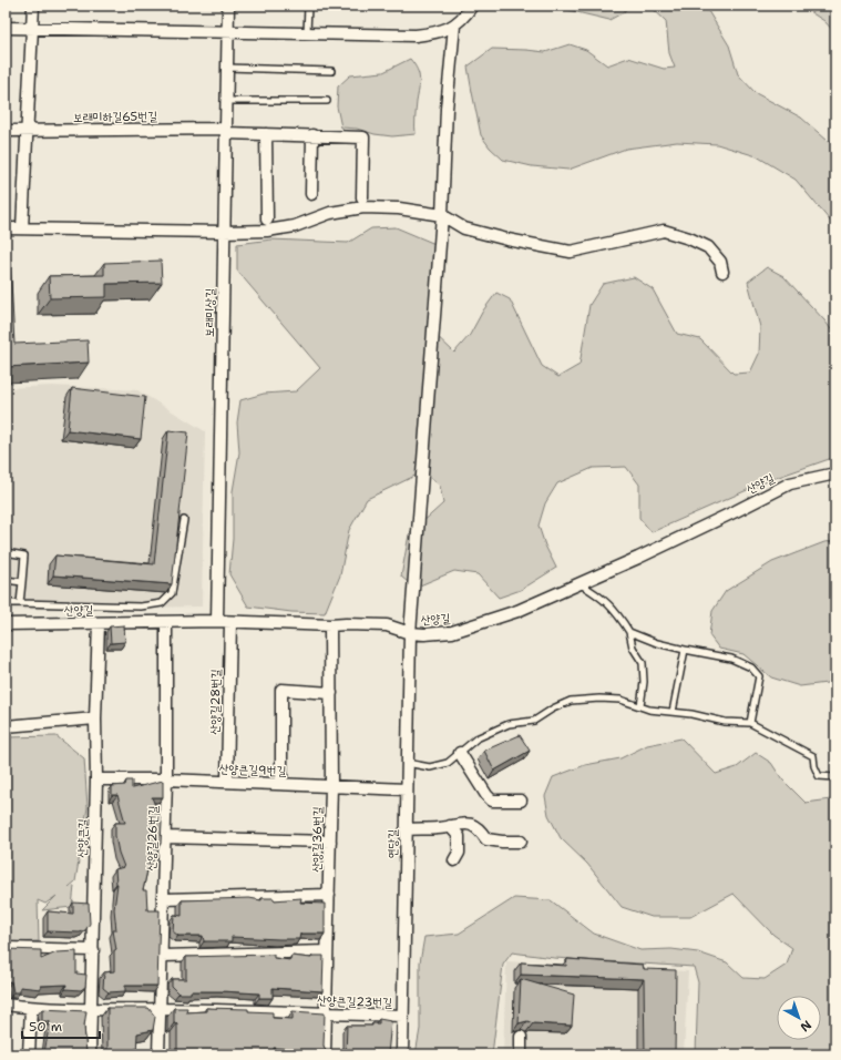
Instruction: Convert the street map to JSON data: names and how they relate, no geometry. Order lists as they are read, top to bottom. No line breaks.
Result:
{"streets":{"street":["보래미하길65번길","보래미상길","산양길","산양길28번길","산양큰길9번길","산양큰길","산양길26번길","산양길36번길","연당길","산양큰길23번길"]},"crossings":[["보래미하길65번길","보래미상길"],["보래미상길","산양길"],["산양길","산양길28번길"],["산양길","산양큰길"],["산양길","산양길26번길"],["산양길","산양길36번길"],["산양길","연당길"],["산양길28번길","산양큰길9번길"],["산양큰길9번길","산양큰길"],["산양큰길9번길","산양길26번길"],["산양큰길9번길","산양길36번길"],["산양큰길9번길","연당길"],["산양큰길","산양큰길23번길"],["산양길26번길","산양큰길23번길"],["산양길36번길","산양큰길23번길"],["연당길","산양큰길23번길"]],"scale_bar":"50 m","north":"bottom right"}
